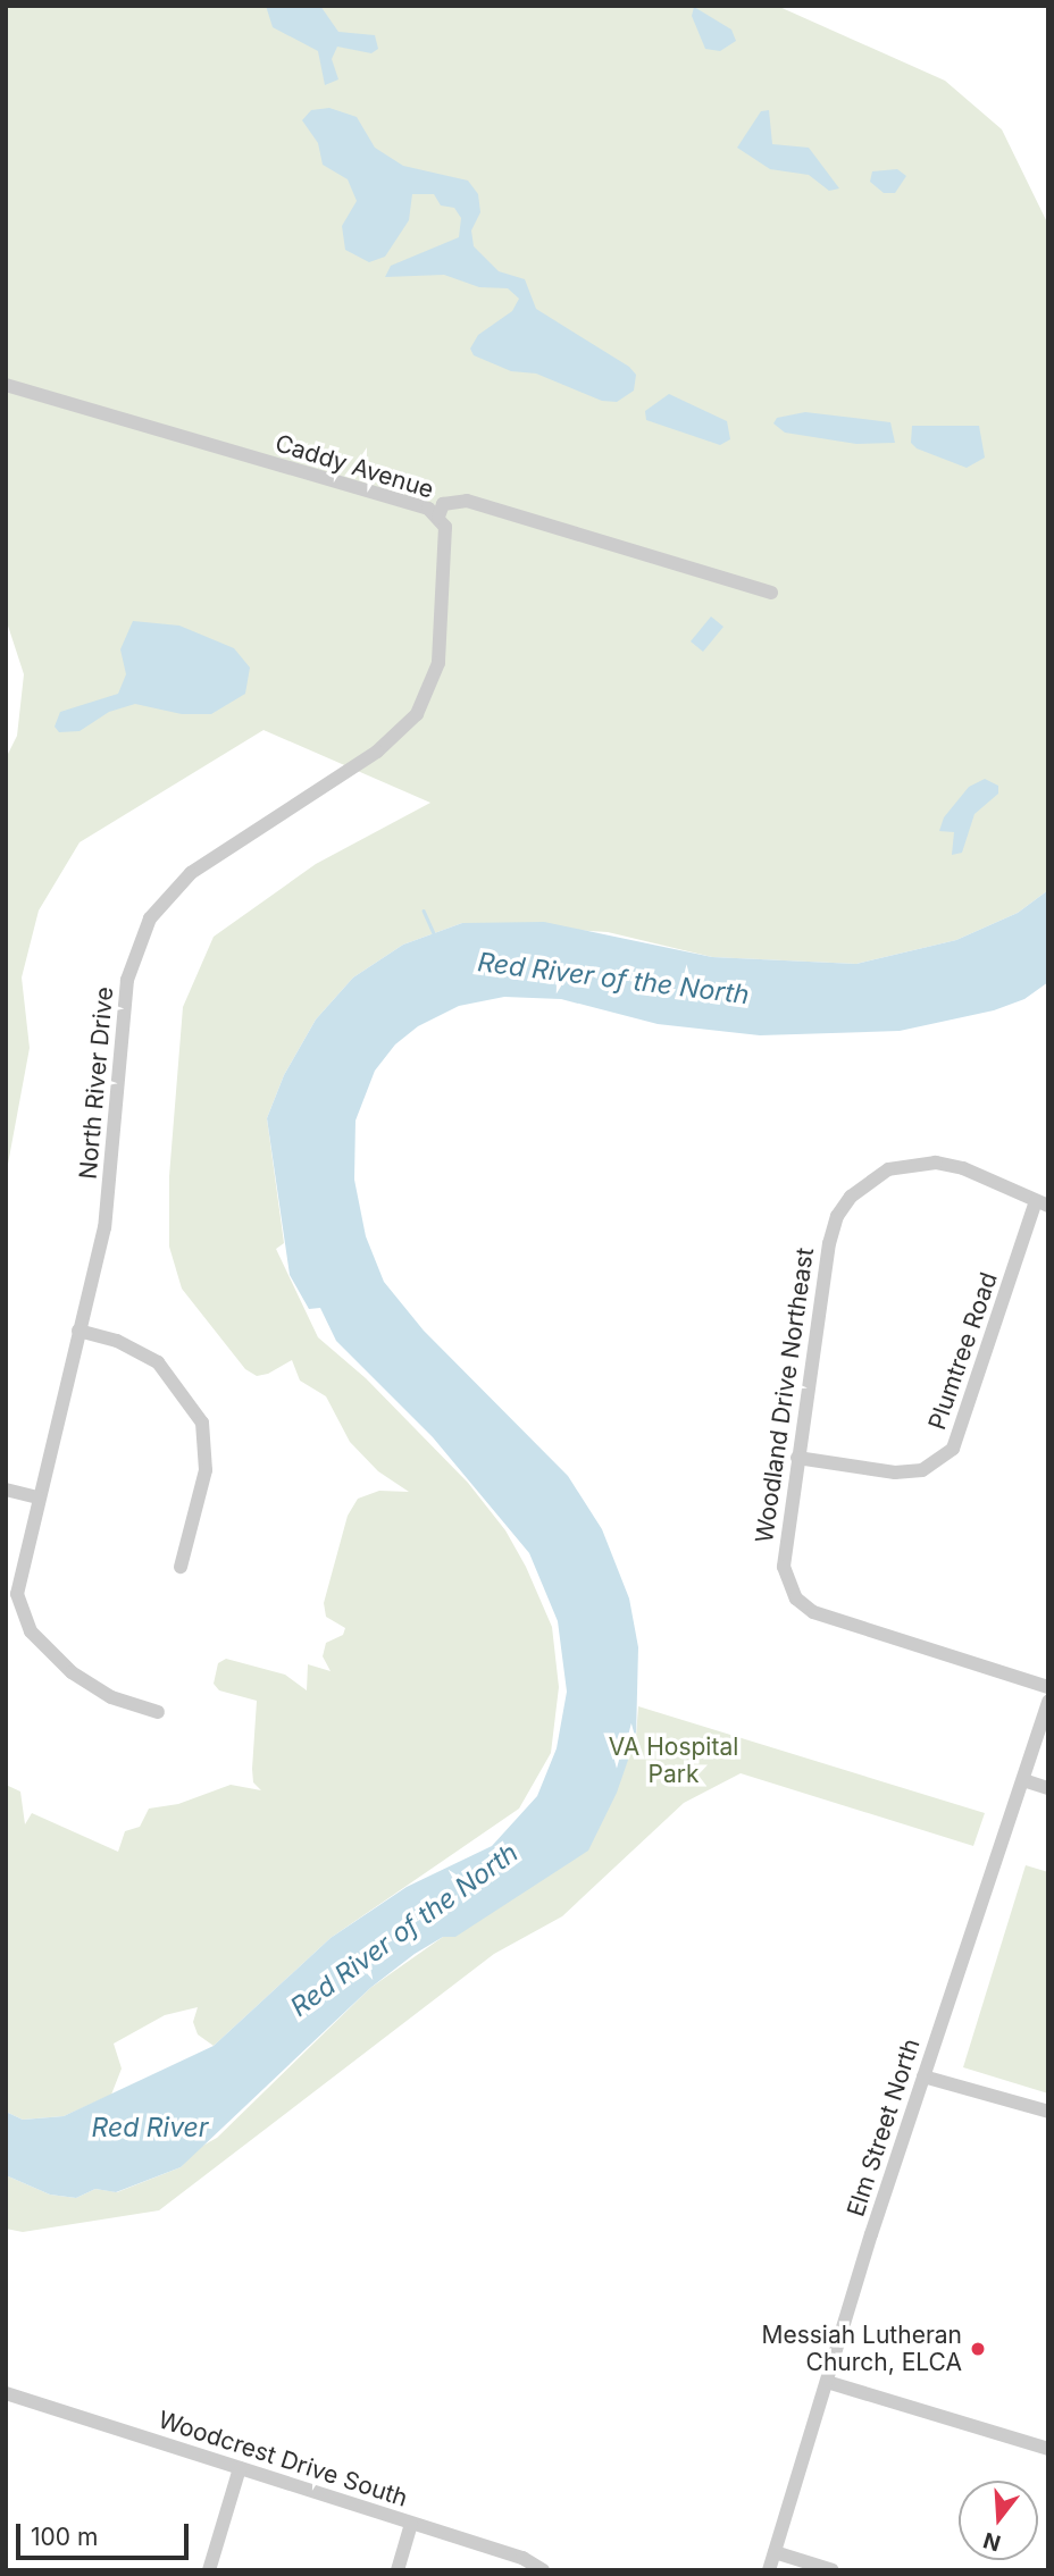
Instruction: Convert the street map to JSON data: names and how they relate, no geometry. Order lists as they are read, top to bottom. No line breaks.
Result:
{"streets":{"street":["Caddy Avenue","North River Drive","Plumtree Road","Woodland Drive Northeast","Elm Street North","Woodcrest Drive South"]},"crossings":[["Caddy Avenue","North River Drive"],["Plumtree Road","Woodland Drive Northeast"]],"water":["Red River of the North","Red River"],"parks":["VA Hospital Park"],"places":["Messiah Lutheran Church, ELCA"],"scale_bar":"100 m","north":"bottom"}
